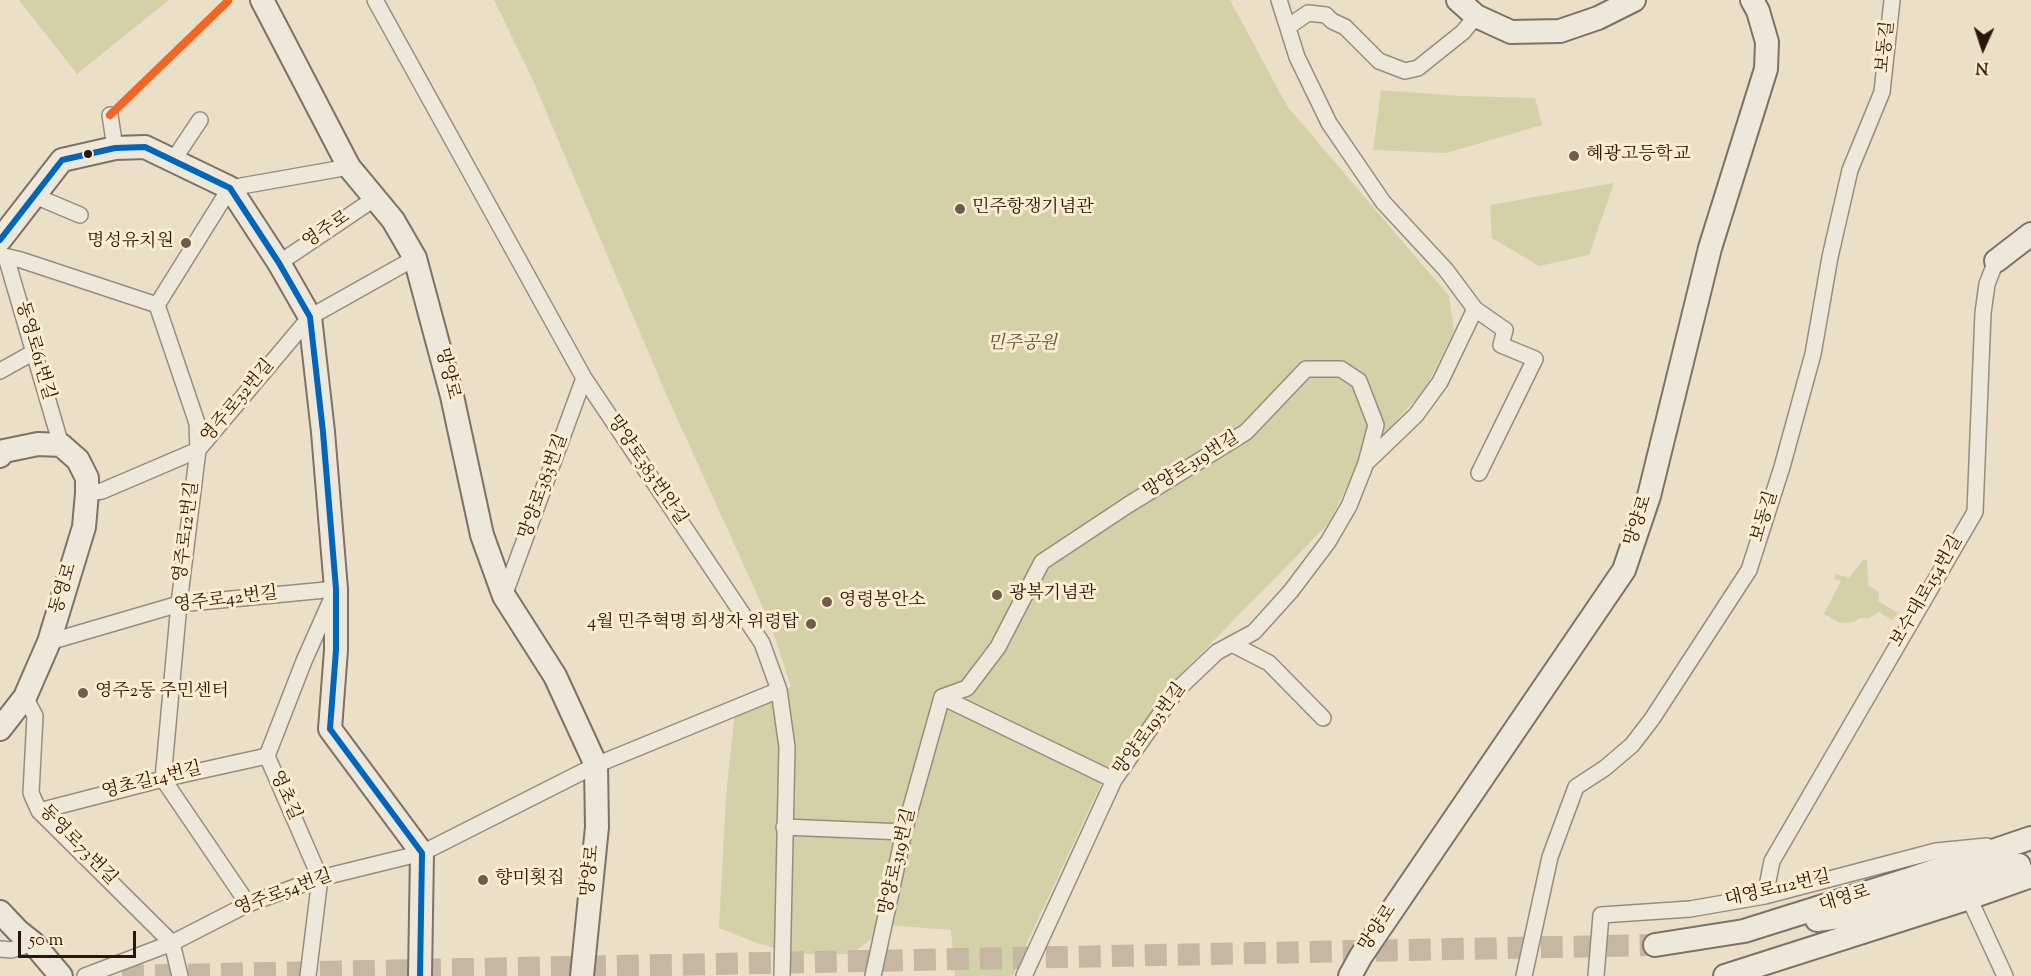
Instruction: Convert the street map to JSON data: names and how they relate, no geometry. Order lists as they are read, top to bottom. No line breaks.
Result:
{"streets":{"main road":["망양로","동영로","대영로"],"street":["보동길","영주로","동영로61번길","영주로32번길","망양로319번길","망양로383번안길","망양로383번길","영주로12번길","보수대로154번길","영주로42번길","망양로193번길","영초길14번길","영초길","동영로73번길","대영로112번길","영주로54번길"]},"crossings":[["영주로","망양로"],["동영로61번길","동영로"],["망양로","망양로383번길"],["망양로","영주로54번길"],["영주로32번길","영주로12번길"],["영주로32번길","동영로"],["망양로319번길","망양로193번길"],["망양로383번안길","망양로383번길"],["영주로12번길","영주로42번길"],["영주로12번길","영초길14번길"],["동영로","영주로42번길"],["동영로","동영로73번길"],["보수대로154번길","대영로112번길"],["영주로42번길","영초길"],["영초길14번길","영초길"],["영초길14번길","동영로73번길"],["영초길","영주로54번길"],["동영로73번길","영주로54번길"],["대영로112번길","대영로"]],"parks":["민주공원"],"places":["혜광고등학교","민주항쟁기념관","명성유치원","광복기념관","영령봉안소","4월 민주혁명 희생자 위령탑","영주2동 주민센터","향미횟집"],"scale_bar":"50 m","north":"bottom"}
